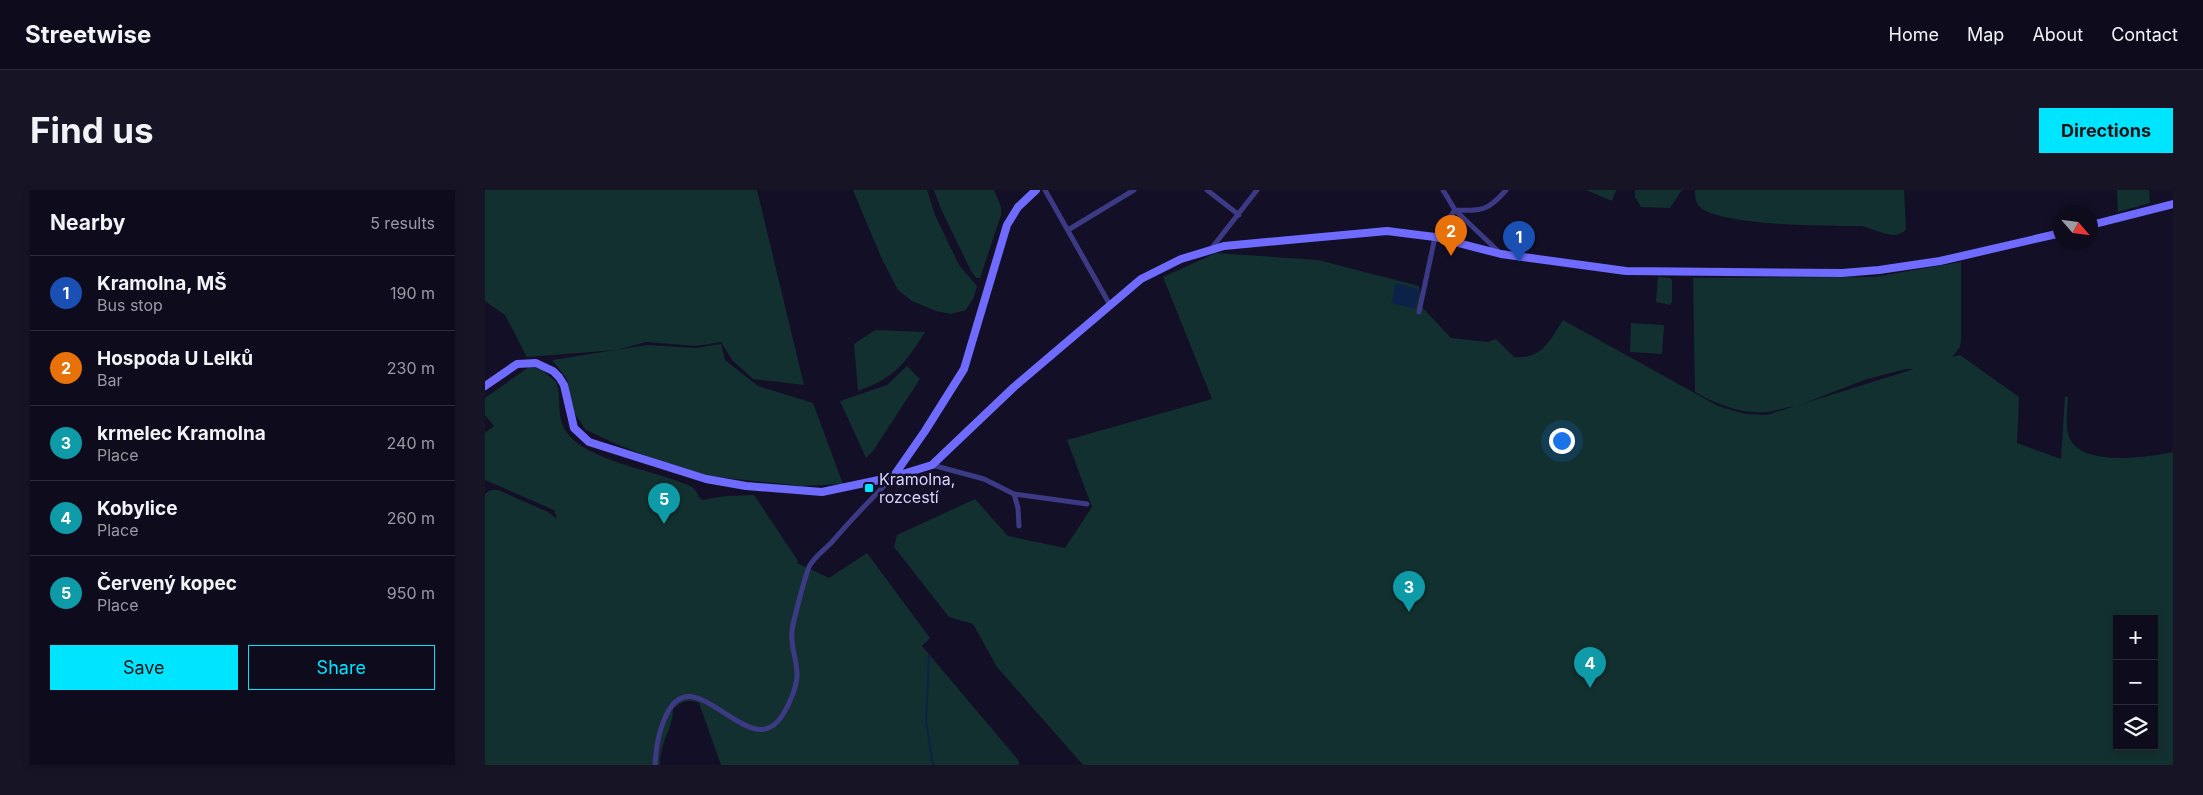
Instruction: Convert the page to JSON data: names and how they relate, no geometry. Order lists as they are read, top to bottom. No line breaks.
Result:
{"places":{"transit":["Kramolna, rozcestí"]},"north":"bottom right","page":{"header":"Streetwise","nav":["Home","Map","About","Contact"],"buttons":["Directions",["Save","Share"]],"title":"Find us","heading":["Nearby","5 results"],"pins":["2","1","5","3","4"],"list":[{"mark":"1","name":"Kramolna, MŠ","note":"Bus stop","value":"190 m"},{"mark":"2","name":"Hospoda U Lelků","note":"Bar","value":"230 m"},{"mark":"3","name":"krmelec Kramolna","note":"Place","value":"240 m"},{"mark":"4","name":"Kobylice","note":"Place","value":"260 m"},{"mark":"5","name":"Červený kopec","note":"Place","value":"950 m"}],"map_buttons":["+","−"]}}
